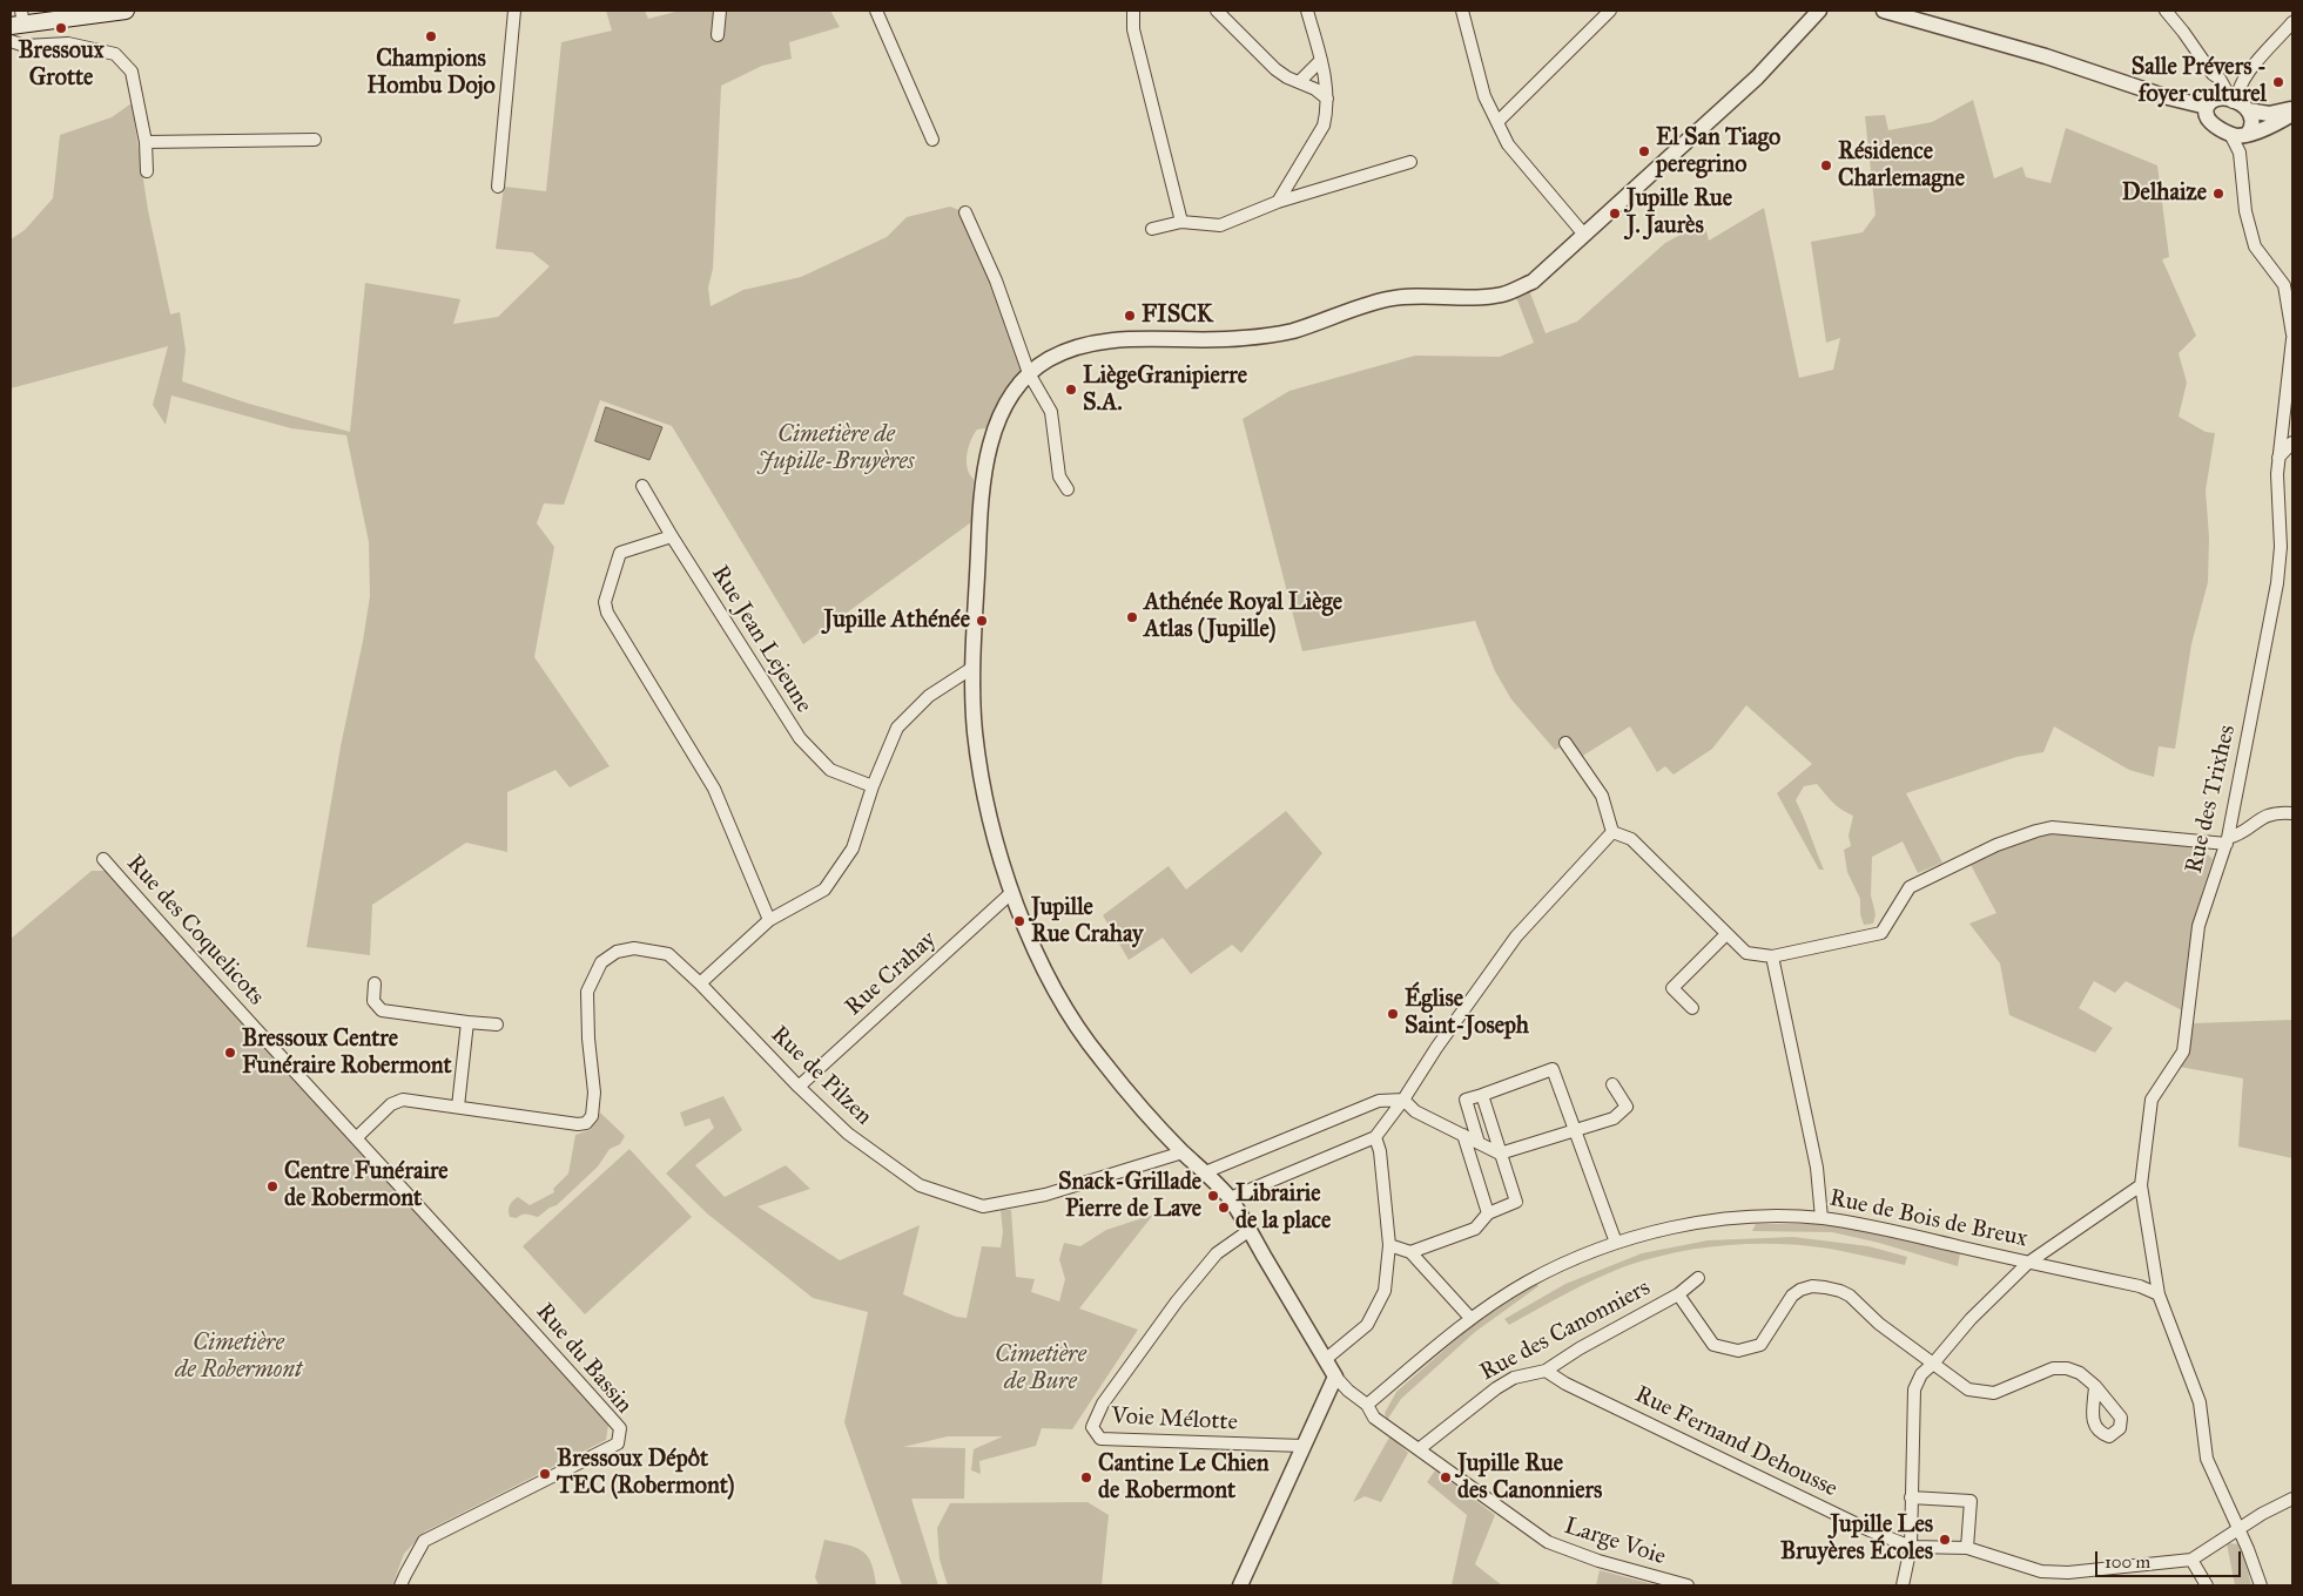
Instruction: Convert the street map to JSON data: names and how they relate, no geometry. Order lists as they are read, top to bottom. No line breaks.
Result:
{"streets":{"street":["Rue Jean Lejeune","Rue des Trixhes","Rue des Coquelicots","Rue Crahay","Rue de Pilzen","Rue de Bois de Breux","Rue des Canonniers","Rue du Bassin","Voie Mélotte","Rue Fernand Dehousse","Large Voie"]},"crossings":[["Rue des Trixhes","Rue de Bois de Breux"],["Rue des Coquelicots","Rue du Bassin"],["Rue Crahay","Rue de Pilzen"],["Rue de Bois de Breux","Large Voie"],["Rue des Canonniers","Rue Fernand Dehousse"],["Rue des Canonniers","Large Voie"]],"parks":["Cimetière de Jupille-Bruyères","Cimetière de Robermont","Cimetière de Bure"],"places":["Bressoux Grotte","Champions Hombu Dojo","Salle Prévers - foyer culturel","El San Tiago peregrino","Résidence Charlemagne","Delhaize","Jupille Rue J. Jaurès","FISCK","LiègeGranipierre S.A.","Athénée Royal Liège Atlas (Jupille)","Jupille Athénée","Jupille Rue Crahay","Église Saint-Joseph","Bressoux Centre Funéraire Robermont","Centre Funéraire de Robermont","Snack-Grillade Pierre de Lave","Librairie de la place","Bressoux Dépôt TEC (Robermont)","Cantine Le Chien de Robermont","Jupille Rue des Canonniers","Jupille Les Bruyères Écoles"],"scale_bar":"100 m"}
